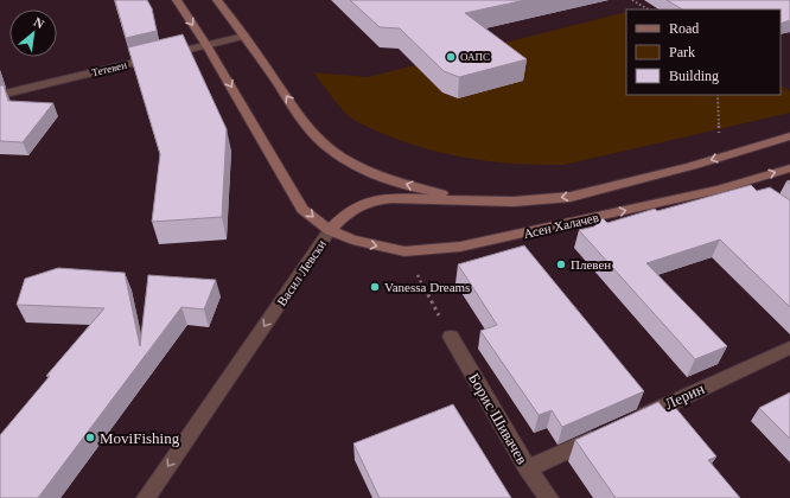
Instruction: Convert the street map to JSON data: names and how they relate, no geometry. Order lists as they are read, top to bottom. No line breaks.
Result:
{"streets":{"street":["Тетевен","Асен Халачев","Васил Левски","Лерин","Борис Шивачев"]},"crossings":[["Тетевен","Васил Левски"],["Асен Халачев","Васил Левски"]],"one_way":["Васил Левски"],"places":["ОАПС","Плевен","Vanessa Dreams","MoviFishing"],"legend":["Road","Park","Building"],"north":"top right"}
